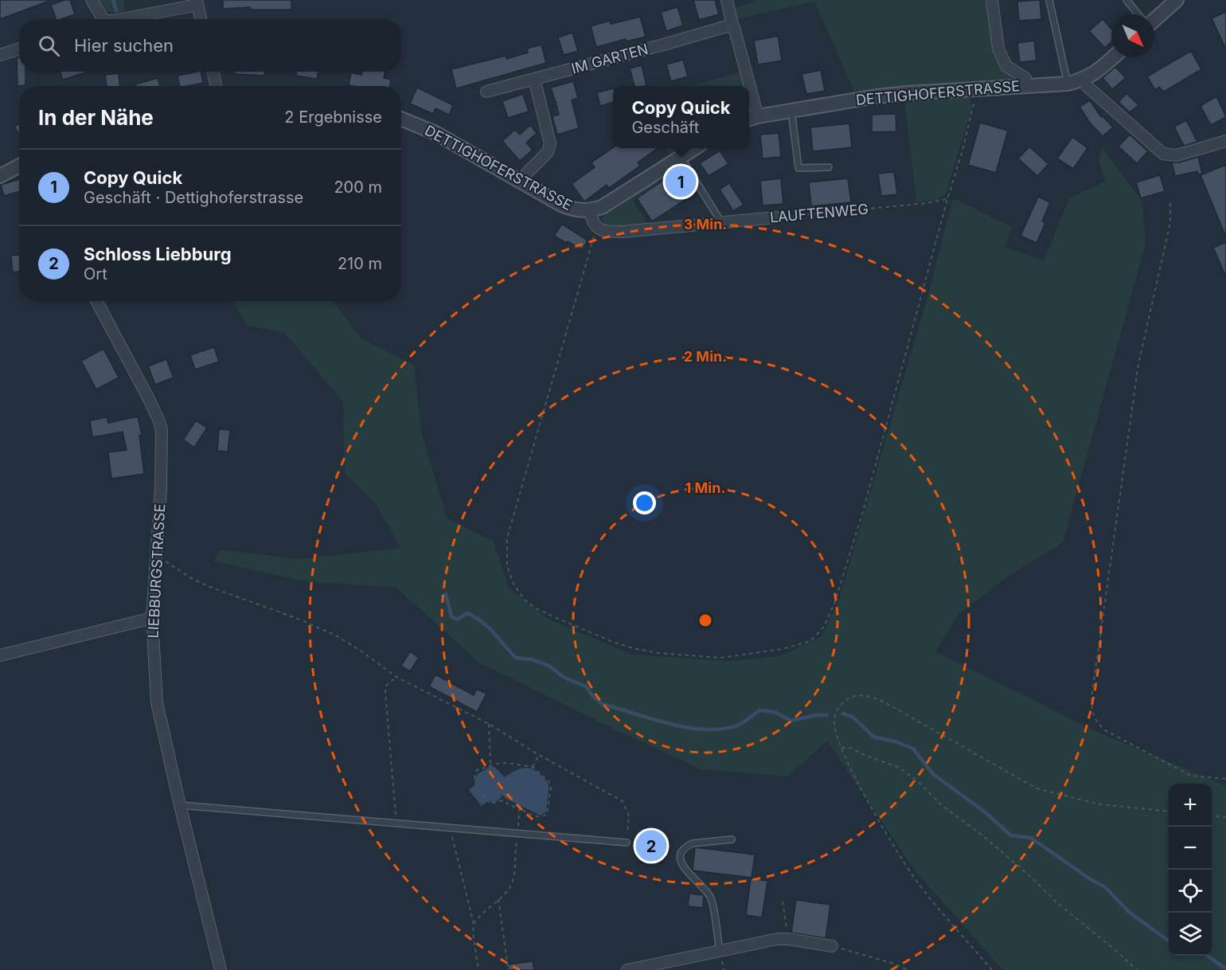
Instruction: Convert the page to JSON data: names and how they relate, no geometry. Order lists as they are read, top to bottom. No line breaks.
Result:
{"streets":{"street":["IM GARTEN","DETTIGHOFERSTRASSE","LAUFTENWEG","LIEBBURGSTRASSE"]},"north":"bottom right","page":{"search":"Hier suchen","popup":["Copy Quick","Geschäft"],"heading":["In der Nähe","2 Ergebnisse"],"list":[{"mark":"1","name":"Copy Quick","note":"Geschäft · Dettighoferstrasse","value":"200 m"},{"mark":"2","name":"Schloss Liebburg","note":"Ort","value":"210 m"}],"pins":["1","2"],"map_buttons":["+","−"]},"rings":["3 Min.","2 Min.","1 Min."]}
